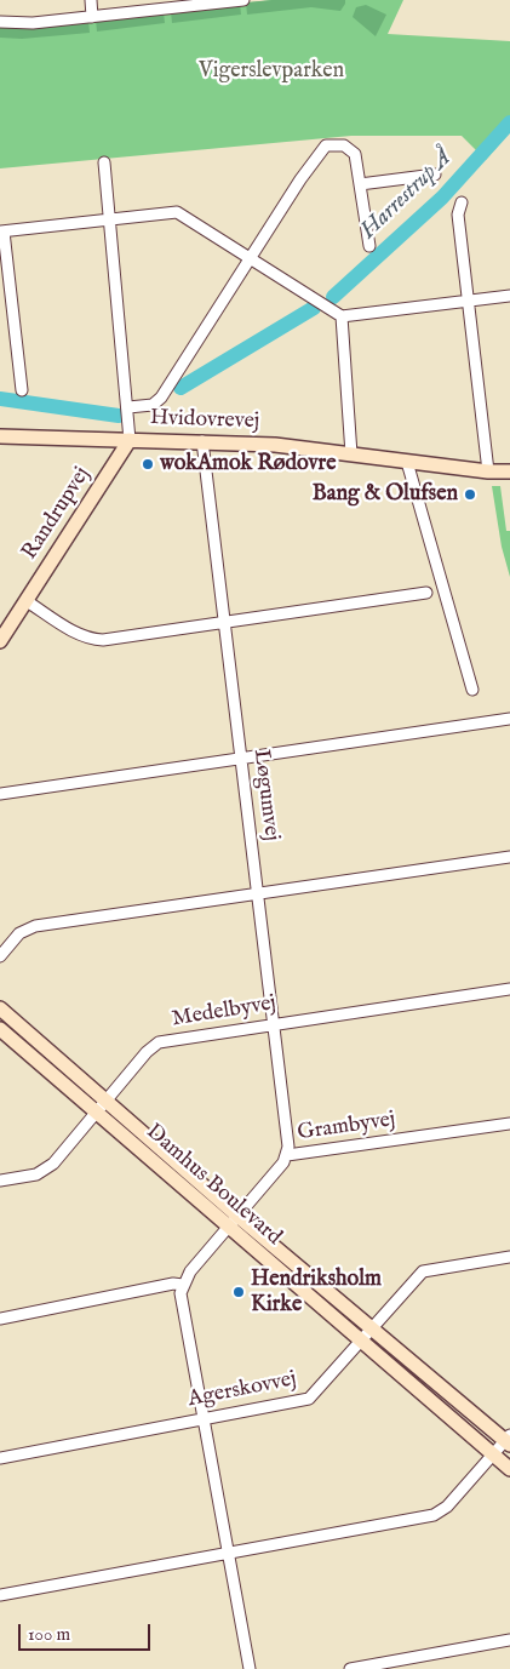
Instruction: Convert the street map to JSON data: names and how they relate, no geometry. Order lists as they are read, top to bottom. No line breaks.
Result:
{"streets":{"street":["Hvidovrevej","Randrupvej","Løgumvej","Medelbyvej","Grambyvej","Damhus Boulevard","Agerskovvej"]},"crossings":[["Hvidovrevej","Randrupvej"],["Hvidovrevej","Løgumvej"],["Løgumvej","Medelbyvej"],["Løgumvej","Grambyvej"],["Medelbyvej","Damhus Boulevard"],["Grambyvej","Damhus Boulevard"],["Damhus Boulevard","Agerskovvej"]],"water":["Harrestrup Å"],"parks":["Vigerslevparken"],"places":["wokAmok Rødovre","Bang & Olufsen","Hendriksholm Kirke"],"scale_bar":"100 m"}
